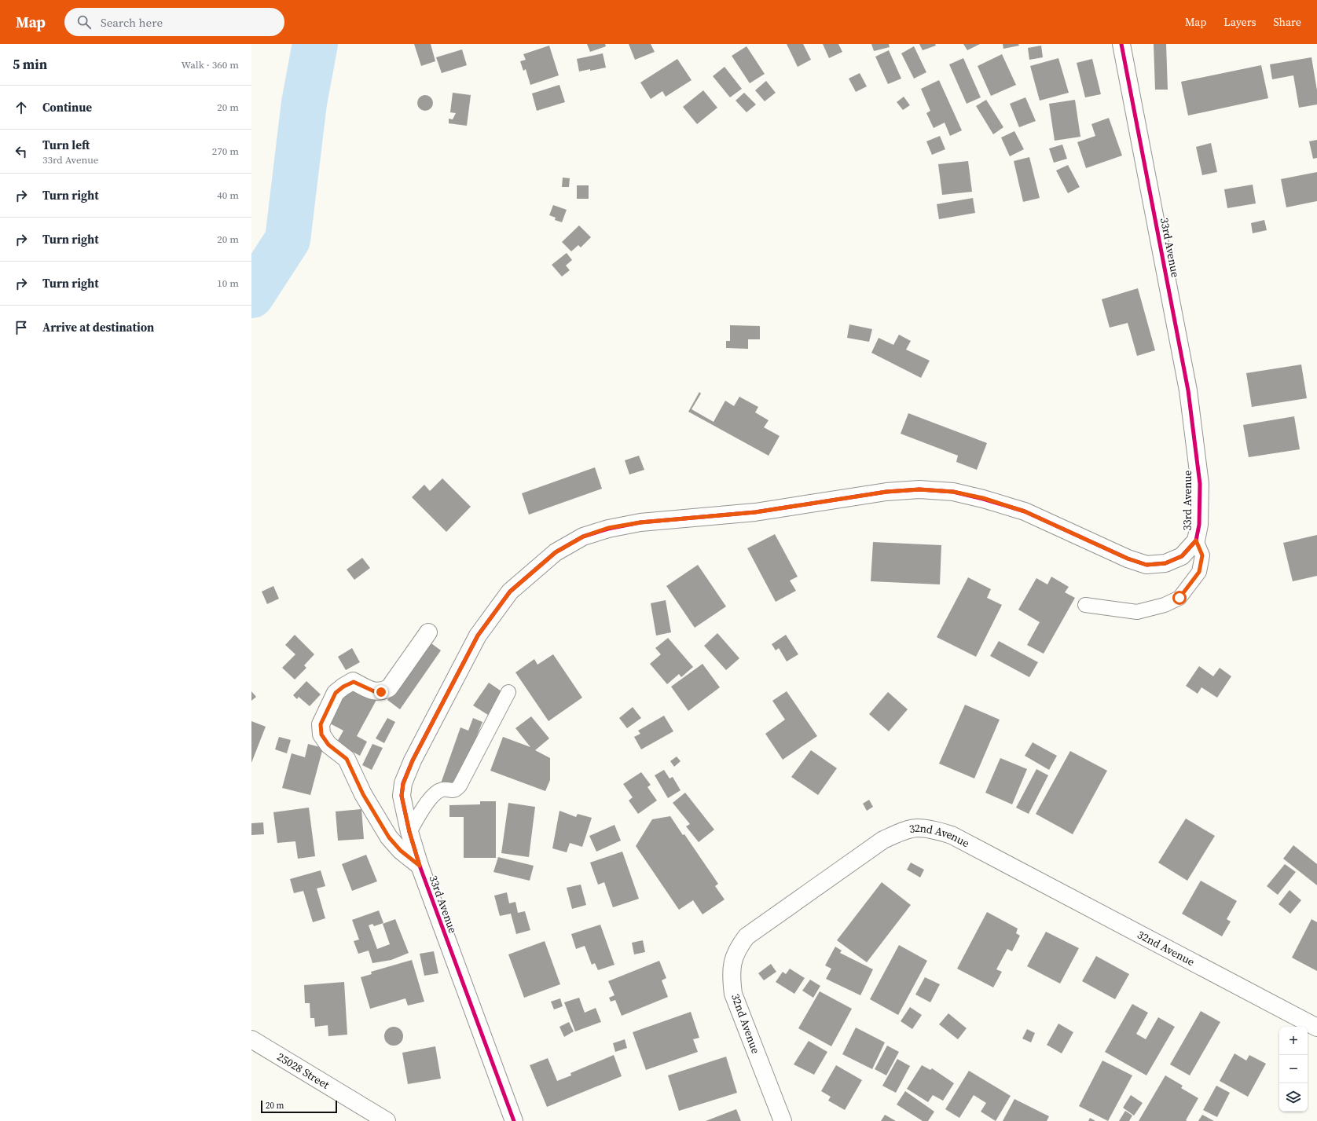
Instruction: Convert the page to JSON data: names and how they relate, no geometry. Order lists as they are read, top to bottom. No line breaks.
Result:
{"streets":{"street":["33rd Avenue","32nd Avenue","25028 Street"]},"scale_bar":"20 m","page":{"header":"Map","search":"Search here","nav":["Map","Layers","Share"],"heading":["5 min","Walk · 360 m"],"list":[["Continue","20 m"],["Turn left","33rd Avenue","270 m"],["Turn right","40 m"],["Turn right","20 m"],["Turn right","10 m"],"Arrive at destination"],"map_buttons":["+","−"],"scale":"20 m"}}
